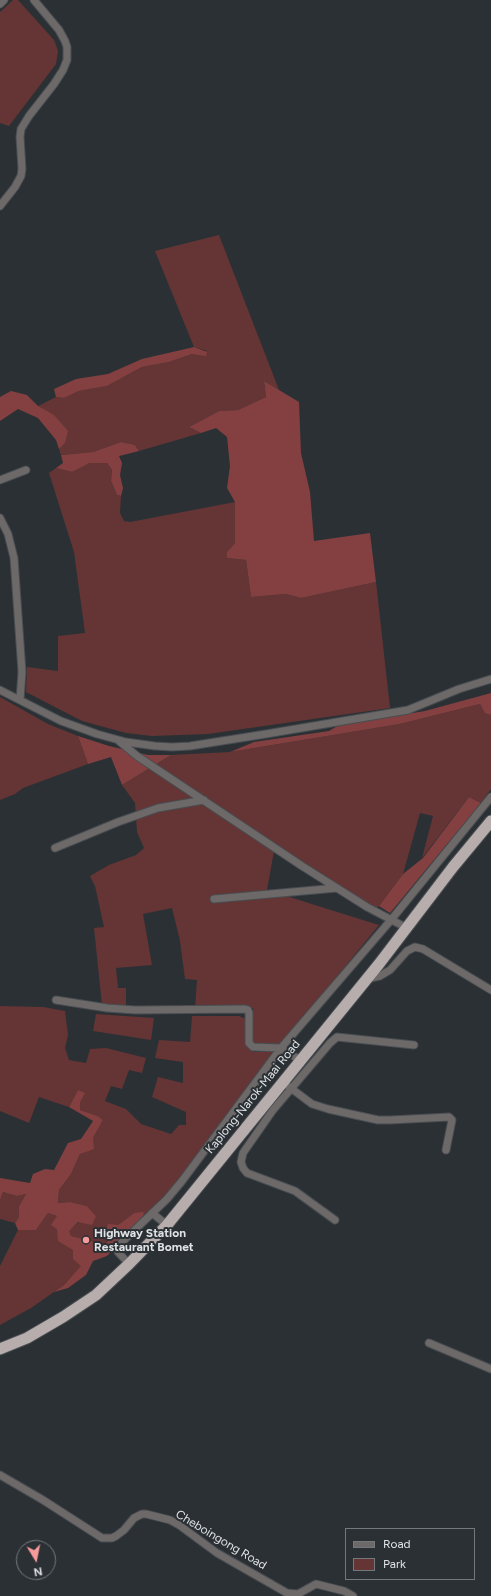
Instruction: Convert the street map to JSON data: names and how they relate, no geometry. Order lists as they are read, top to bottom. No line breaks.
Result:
{"streets":{"highway":["Kaplong-Narok-Maai Road"],"street":["Cheboingong Road"]},"places":["Highway Station Restaurant Bomet"],"legend":["Road","Park"],"north":"bottom"}
